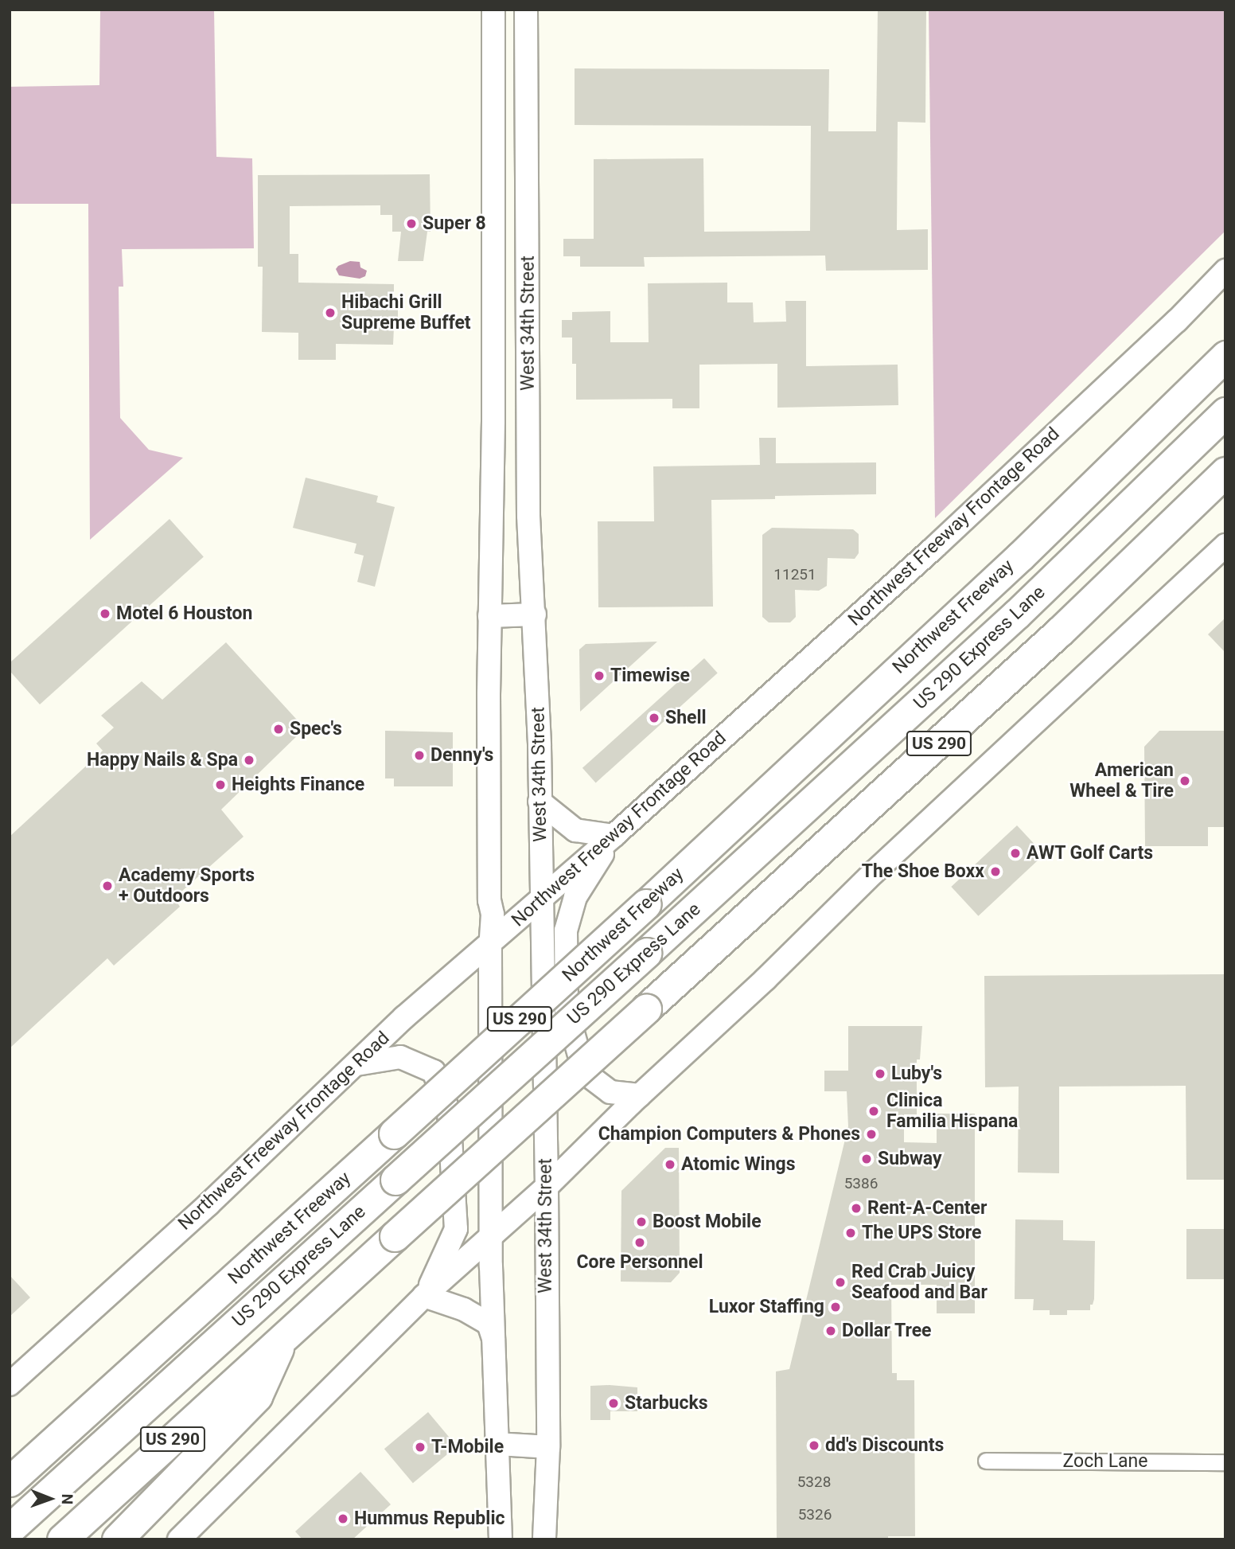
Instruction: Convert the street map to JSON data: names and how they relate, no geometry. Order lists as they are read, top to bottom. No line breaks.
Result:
{"streets":{"highway":["Northwest Freeway","US 290 Express Lane","US 290"],"main road":["West 34th Street","Northwest Freeway Frontage Road"],"street":["Zoch Lane"]},"crossings":[["West 34th Street","Northwest Freeway Frontage Road"]],"places":["Super 8","Hibachi Grill Supreme Buffet","Motel 6 Houston","Timewise","Shell","Spec's","Denny's","Happy Nails & Spa","American Wheel & Tire","Heights Finance","AWT Golf Carts","The Shoe Boxx","Academy Sports + Outdoors","Luby's","Clinica Familia Hispana","Champion Computers & Phones","Subway","Atomic Wings","Rent-A-Center","Boost Mobile","The UPS Store","Core Personnel","Red Crab Juicy Seafood and Bar","Luxor Staffing","Dollar Tree","Starbucks","dd's Discounts","T-Mobile","Hummus Republic"],"house_numbers":["11251","5386","5328","5326"],"north":"right"}
